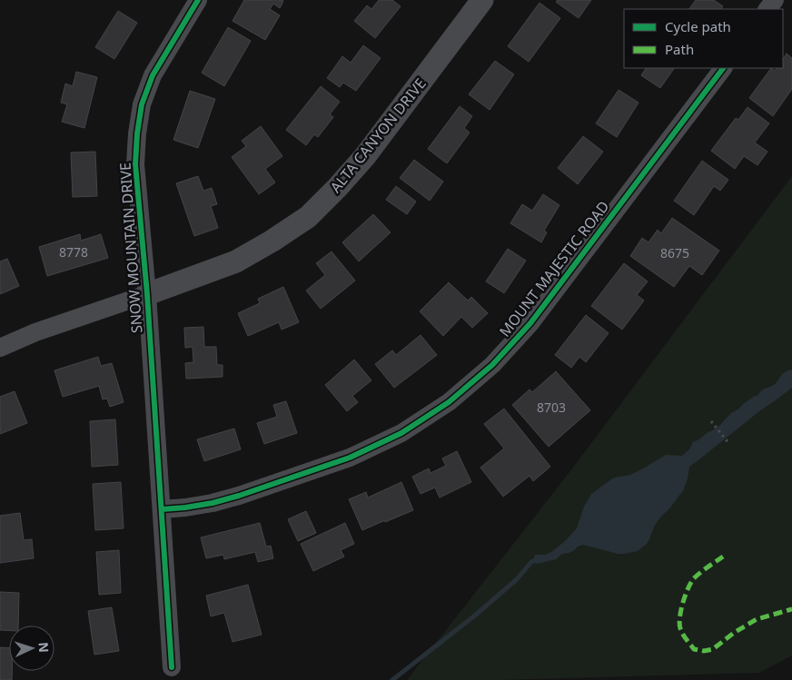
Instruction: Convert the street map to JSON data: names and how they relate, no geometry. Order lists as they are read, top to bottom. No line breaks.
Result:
{"streets":{"street":["ALTA CANYON DRIVE","SNOW MOUNTAIN DRIVE","MOUNT MAJESTIC ROAD"]},"crossings":[["ALTA CANYON DRIVE","SNOW MOUNTAIN DRIVE"],["SNOW MOUNTAIN DRIVE","MOUNT MAJESTIC ROAD"]],"house_numbers":["8778","8675","8703"],"legend":["Cycle path","Path"],"north":"right"}
